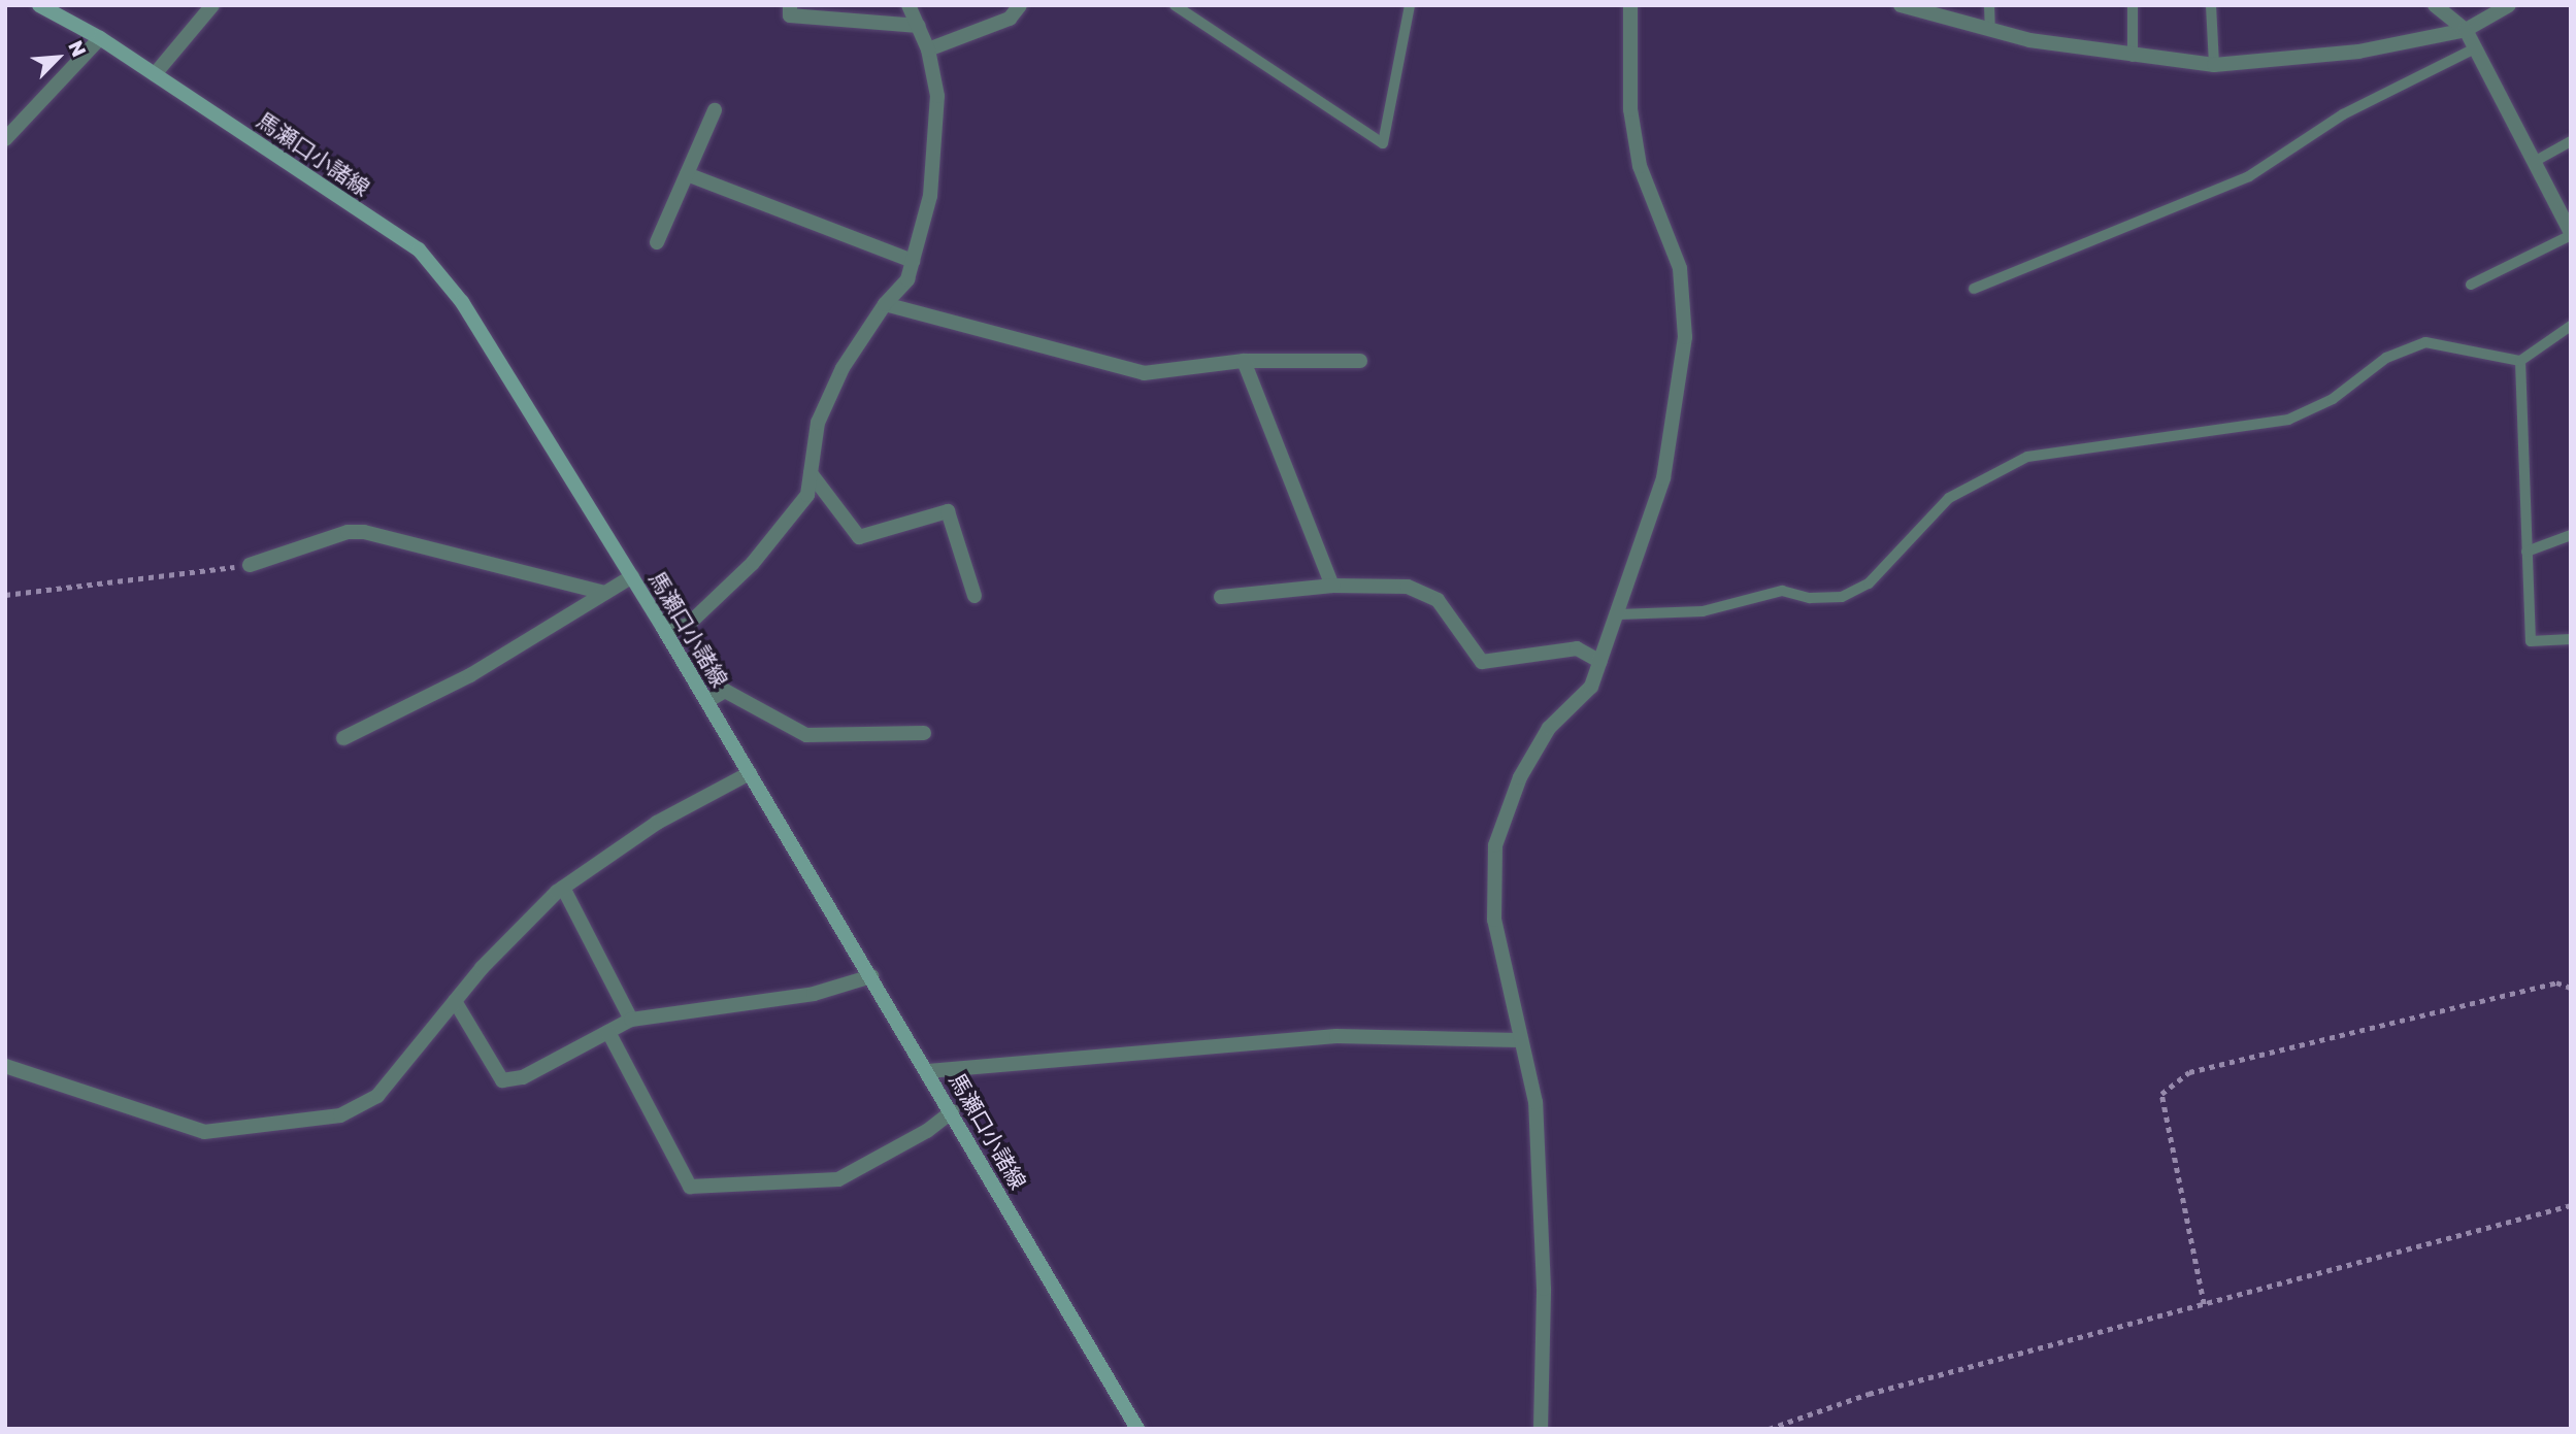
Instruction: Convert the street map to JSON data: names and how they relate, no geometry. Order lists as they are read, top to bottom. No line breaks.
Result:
{"streets":{"main road":["馬瀬口小諸線"]},"north":"top right"}
